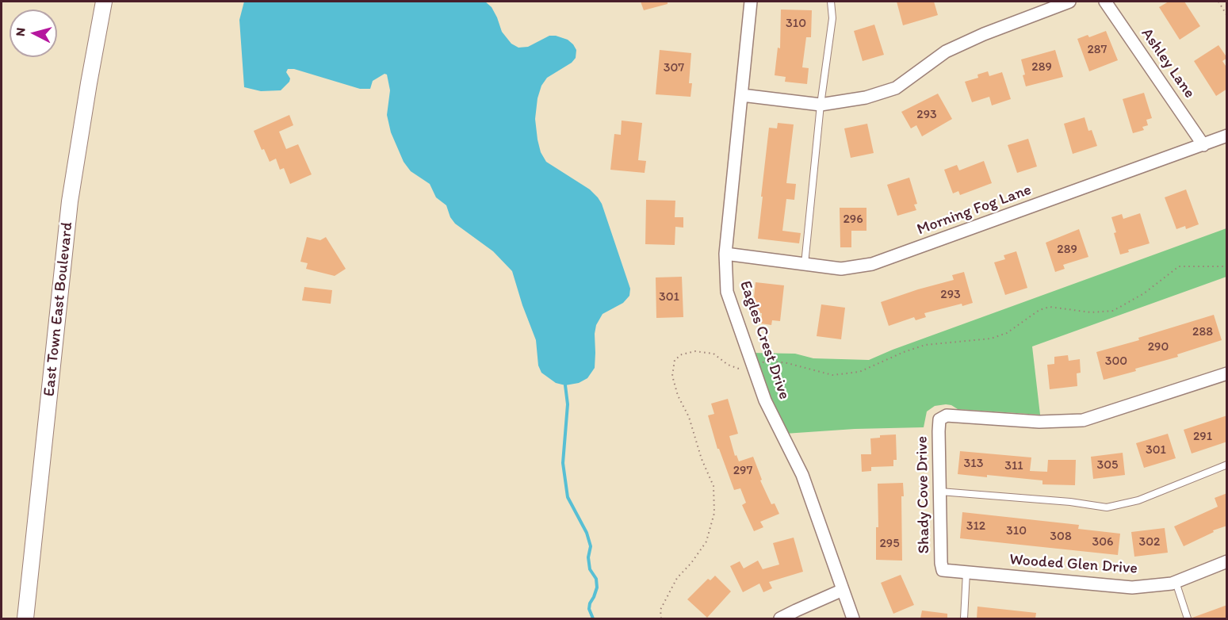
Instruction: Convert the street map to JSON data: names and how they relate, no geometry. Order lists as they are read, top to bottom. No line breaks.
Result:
{"streets":{"street":["Ashley Lane","Morning Fog Lane","East Town East Boulevard","Eagles Crest Drive","Shady Cove Drive","Wooded Glen Drive"]},"crossings":[["Ashley Lane","Morning Fog Lane"],["Morning Fog Lane","Eagles Crest Drive"],["Shady Cove Drive","Wooded Glen Drive"]],"house_numbers":["310","287","289","307","293","296","289","293","301","288","290","300","291","301","313","305","311","297","312","310","308","306","302","295"],"north":"left"}
